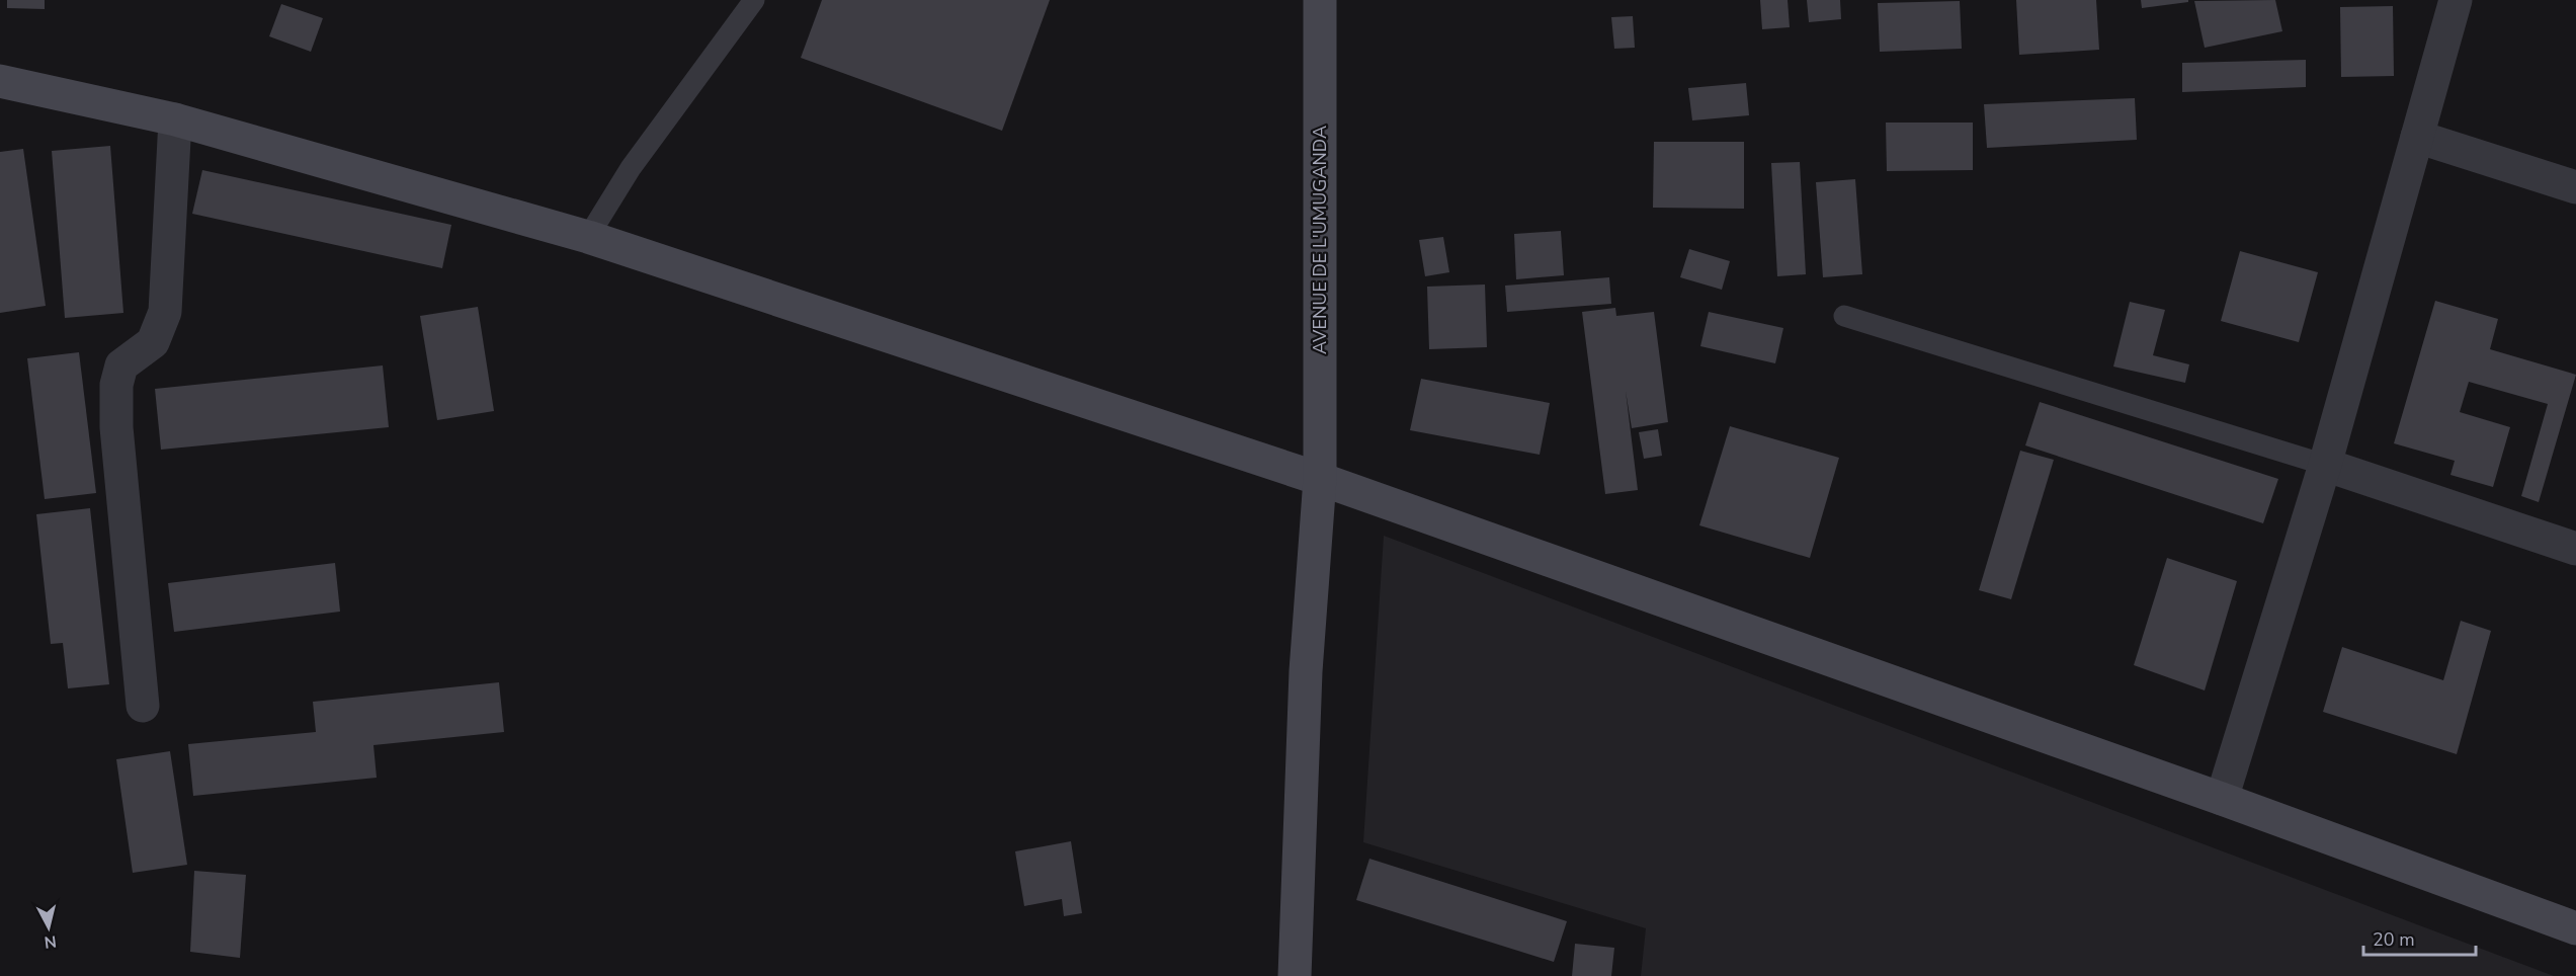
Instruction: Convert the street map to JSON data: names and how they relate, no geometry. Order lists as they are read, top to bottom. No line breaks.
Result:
{"streets":{"street":["AVENUE DE L'UMUGANDA"]},"scale_bar":"20 m","north":"bottom"}
